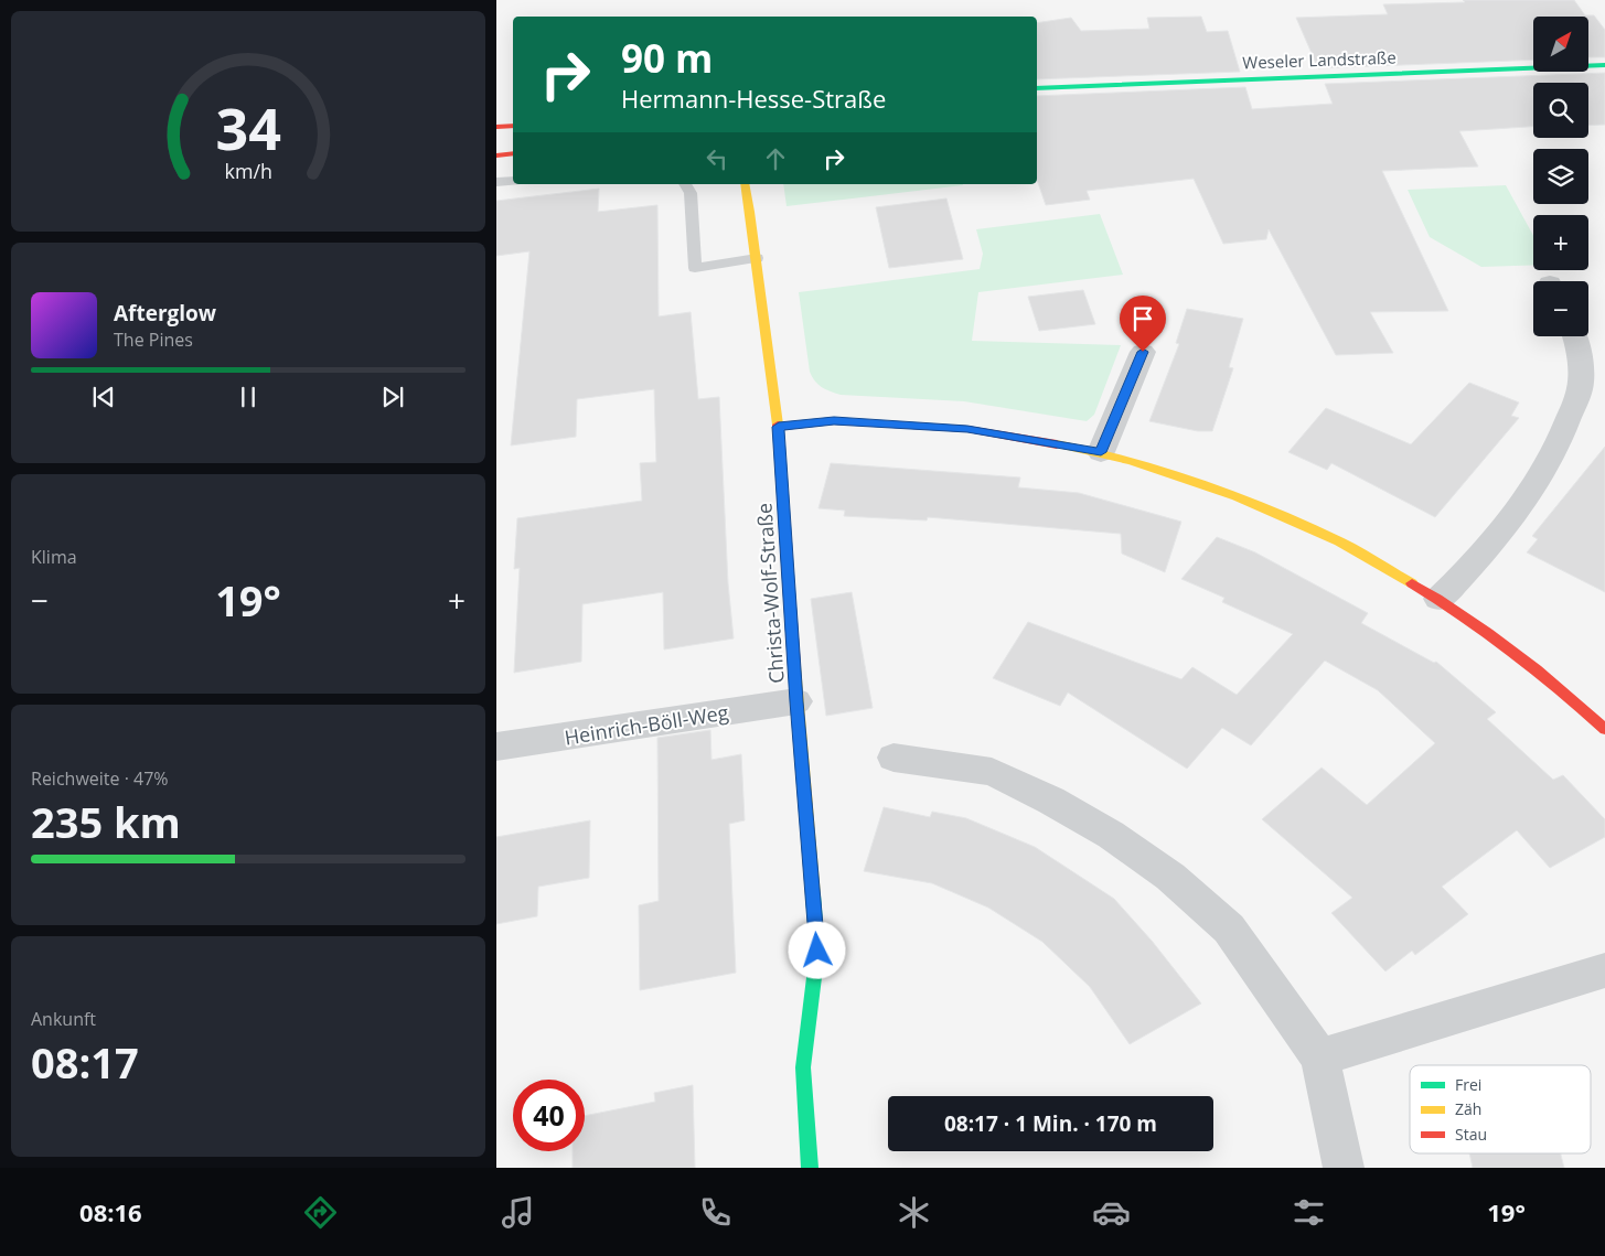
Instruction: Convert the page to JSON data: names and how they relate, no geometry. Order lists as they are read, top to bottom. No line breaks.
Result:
{"streets":{"street":["Weseler Landstraße","Christa-Wolf-Straße","Heinrich-Böll-Weg"]},"crossings":[["Christa-Wolf-Straße","Heinrich-Böll-Weg"]],"legend":["Frei","Zäh","Stau"],"north":"top right","page":{"map_buttons":["+","−"],"turn":["90 m","Hermann-Hesse-Straße"],"song":["Afterglow","The Pines"],"tile":["Klima",["Reichweite · 47%","235 km"],["Ankunft","08:17"]],"heat":["−","19°","+"],"limit":"40","trip":"08:17 · 1 Min. · 170 m","tabs":["08:16","19°"],"gauge":["34","km/h"]}}
